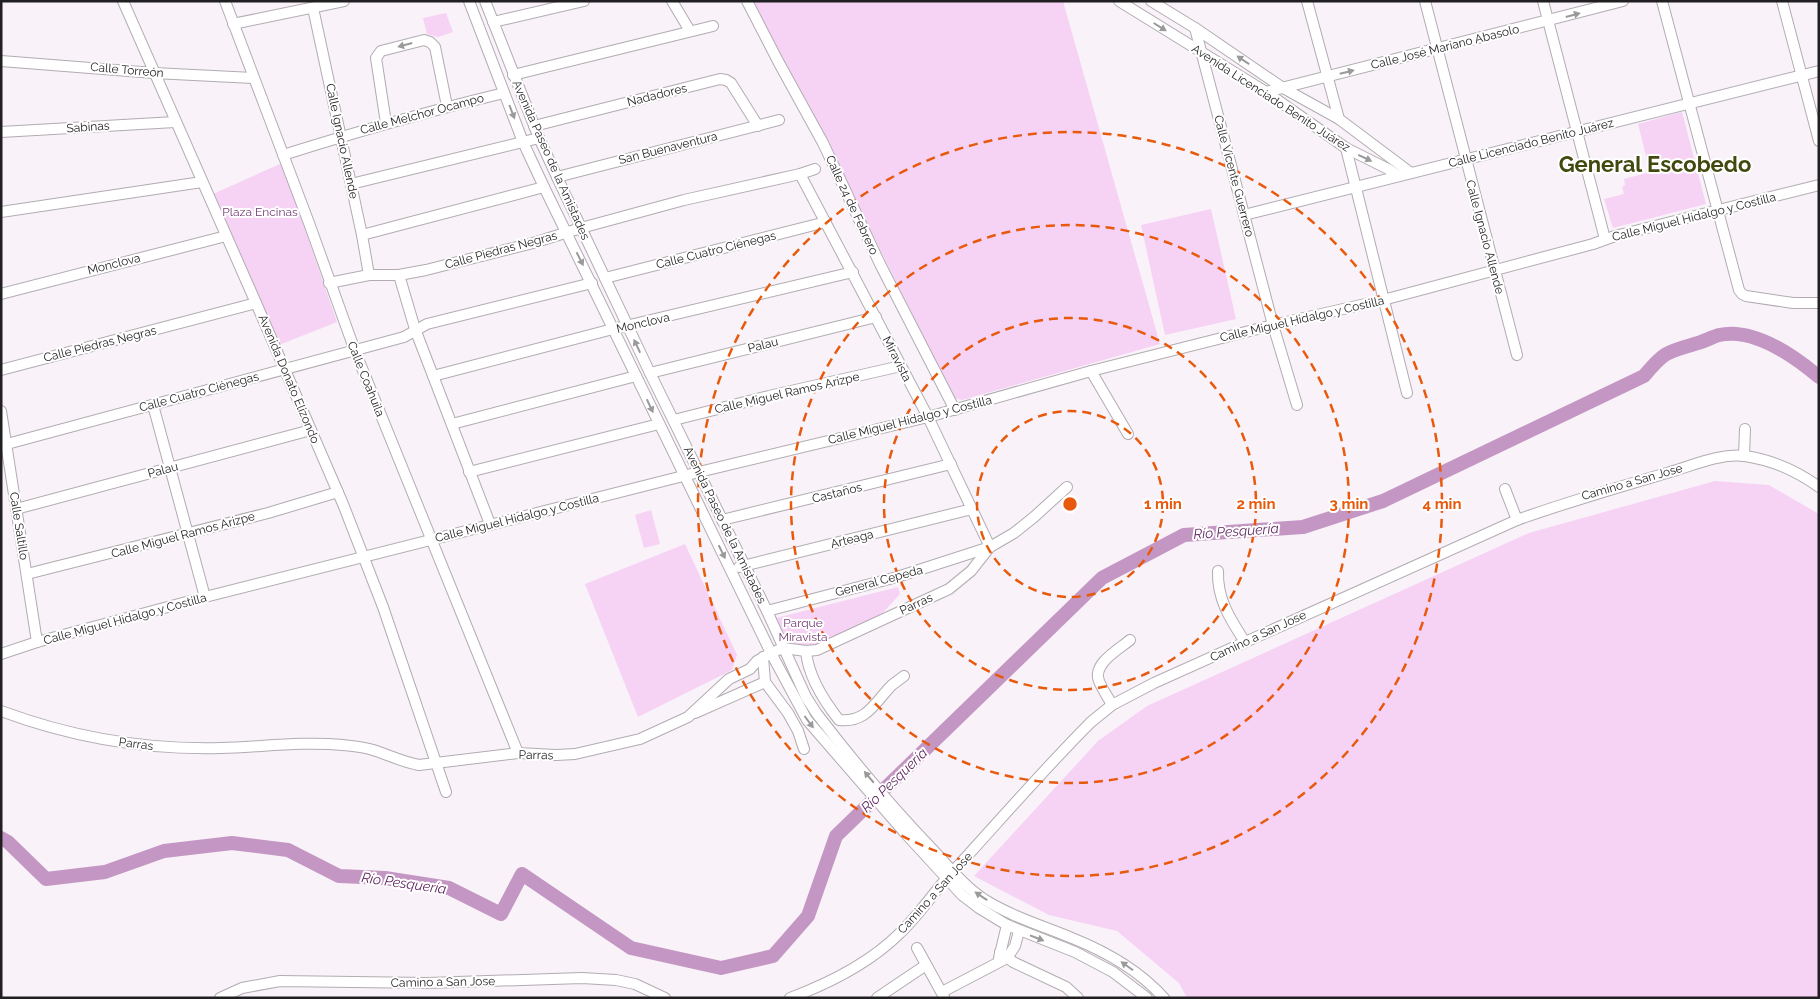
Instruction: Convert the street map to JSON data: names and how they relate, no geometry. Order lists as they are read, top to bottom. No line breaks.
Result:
{"streets":{"street":["Calle José Mariano Abasolo","Calle Torreón","Nadadores","Avenida Licenciado Benito Juárez","Calle Melchor Ocampo","Sabinas","Calle Ignacio Allende","Calle Licenciado Benito Juárez","San Buenaventura","Avenida Paseo de la Amistades","Calle Vicente Guerrero","Calle 24 de Febrero","Calle Miguel Hidalgo y Costilla","Calle Piedras Negras","Calle Cuatro Ciénegas","Monclova","Palau","Miravista","Avenida Donato Elizondo","Calle Coahuila","Calle Miguel Ramos Arizpe","Camino a San Jose","Castaños","Calle Saltillo","Arteaga","General Cepeda","Parras"]},"crossings":[["Calle José Mariano Abasolo","Avenida Licenciado Benito Juárez"],["Calle José Mariano Abasolo","Calle Ignacio Allende"],["Calle Torreón","Avenida Donato Elizondo"],["Calle Torreón","Calle Coahuila"],["Nadadores","San Buenaventura"],["Nadadores","Avenida Paseo de la Amistades"],["Avenida Licenciado Benito Juárez","Calle Licenciado Benito Juárez"],["Avenida Licenciado Benito Juárez","Calle Vicente Guerrero"],["Calle Melchor Ocampo","Calle Ignacio Allende"],["Calle Melchor Ocampo","Avenida Paseo de la Amistades"],["Calle Melchor Ocampo","Calle Coahuila"],["Sabinas","Avenida Donato Elizondo"],["Calle Ignacio Allende","Calle Licenciado Benito Juárez"],["Calle Ignacio Allende","Calle Miguel Hidalgo y Costilla"],["Calle Ignacio Allende","Calle Piedras Negras"],["Calle Licenciado Benito Juárez","Calle Vicente Guerrero"],["San Buenaventura","Avenida Paseo de la Amistades"],["Avenida Paseo de la Amistades","Calle Miguel Hidalgo y Costilla"],["Avenida Paseo de la Amistades","Calle Piedras Negras"],["Avenida Paseo de la Amistades","Calle Cuatro Ciénegas"],["Avenida Paseo de la Amistades","Monclova"],["Avenida Paseo de la Amistades","Palau"],["Avenida Paseo de la Amistades","Calle Miguel Ramos Arizpe"],["Avenida Paseo de la Amistades","Camino a San Jose"],["Avenida Paseo de la Amistades","Castaños"],["Avenida Paseo de la Amistades","Arteaga"],["Avenida Paseo de la Amistades","General Cepeda"],["Avenida Paseo de la Amistades","Parras"],["Calle Vicente Guerrero","Calle Miguel Hidalgo y Costilla"],["Calle 24 de Febrero","Calle Miguel Hidalgo y Costilla"],["Calle Miguel Hidalgo y Costilla","Miravista"],["Calle Miguel Hidalgo y Costilla","Avenida Donato Elizondo"],["Calle Miguel Hidalgo y Costilla","Calle Coahuila"],["Calle Miguel Hidalgo y Costilla","Calle Saltillo"],["Calle Piedras Negras","Miravista"],["Calle Piedras Negras","Avenida Donato Elizondo"],["Calle Piedras Negras","Calle Coahuila"],["Calle Cuatro Ciénegas","Miravista"],["Calle Cuatro Ciénegas","Avenida Donato Elizondo"],["Calle Cuatro Ciénegas","Calle Coahuila"],["Calle Cuatro Ciénegas","Calle Saltillo"],["Monclova","Miravista"],["Monclova","Avenida Donato Elizondo"],["Palau","Miravista"],["Palau","Avenida Donato Elizondo"],["Palau","Calle Saltillo"],["Miravista","Calle Miguel Ramos Arizpe"],["Miravista","Castaños"],["Miravista","Arteaga"],["Miravista","General Cepeda"],["Miravista","Parras"],["Avenida Donato Elizondo","Calle Miguel Ramos Arizpe"],["Avenida Donato Elizondo","Parras"],["Calle Coahuila","Parras"],["Calle Miguel Ramos Arizpe","Calle Saltillo"],["General Cepeda","Parras"]],"one_way":["Calle José Mariano Abasolo"],"districts":["General Escobedo"],"water":["Río Pesquería"],"parks":["Plaza Encinas","Parque Miravista"],"rings":["1 min","2 min","3 min","4 min"]}
